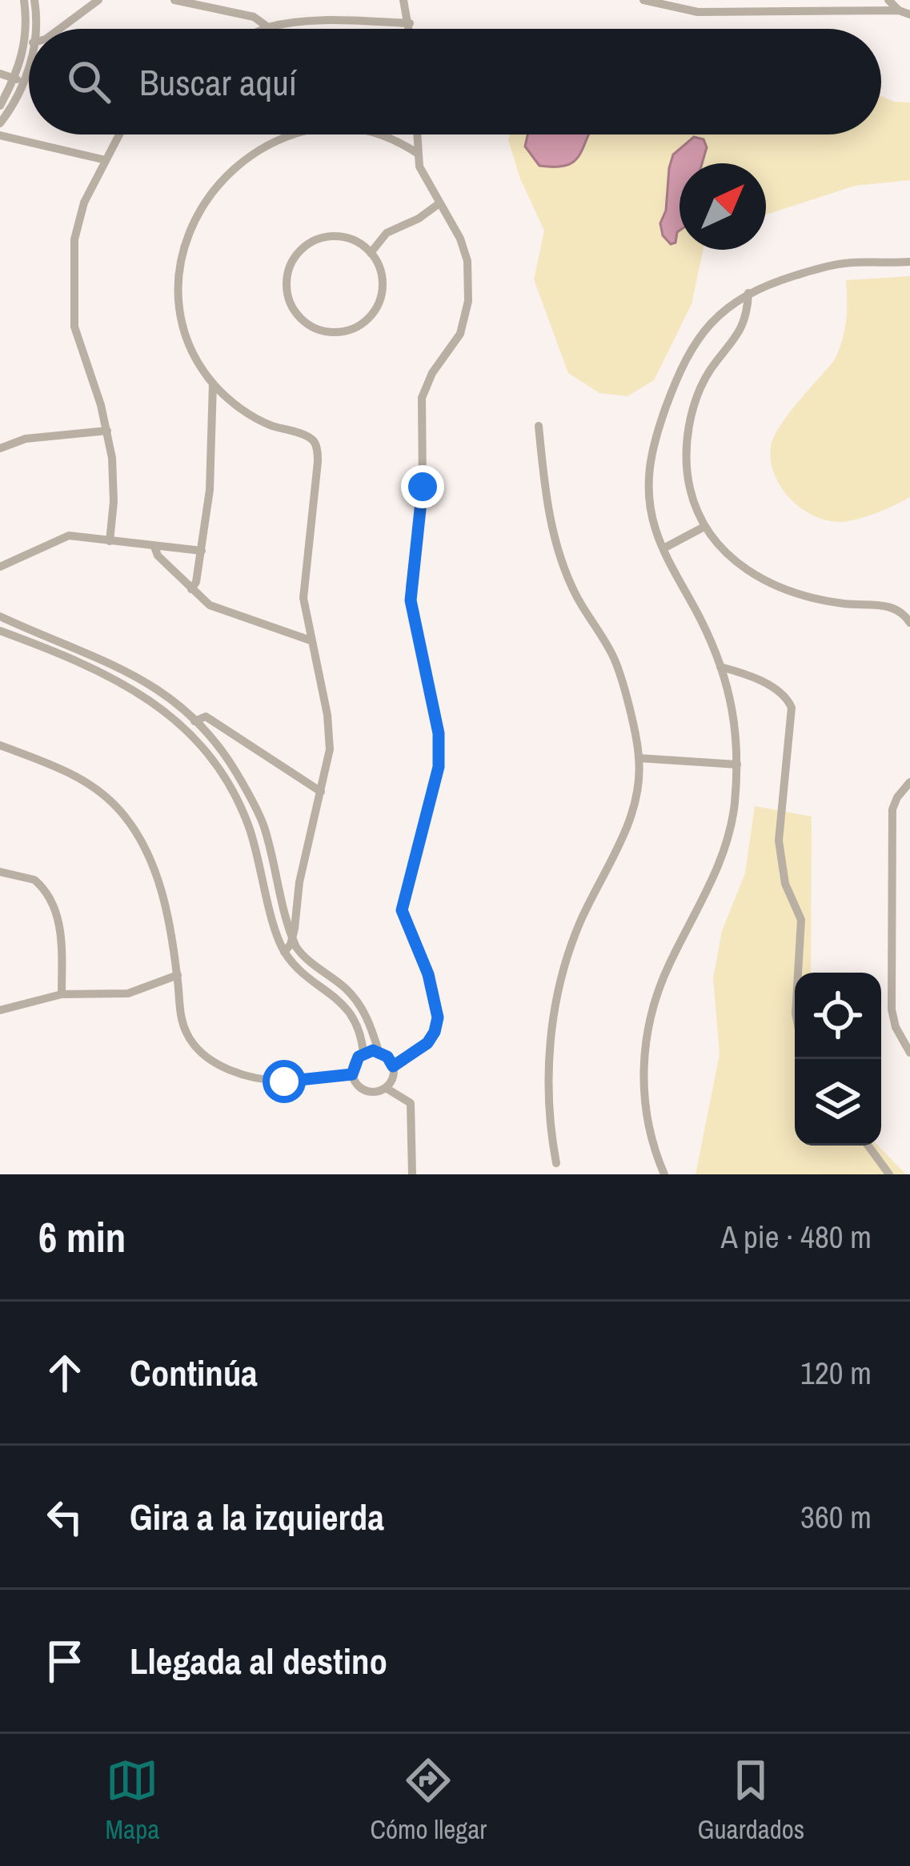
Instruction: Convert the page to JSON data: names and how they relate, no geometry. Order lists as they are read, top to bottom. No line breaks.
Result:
{"north":"top right","page":{"search":"Buscar aquí","heading":["6 min","A pie · 480 m"],"list":[["Continúa","120 m"],["Gira a la izquierda","360 m"],"Llegada al destino"],"nav":["Mapa","Cómo llegar","Guardados"]}}
